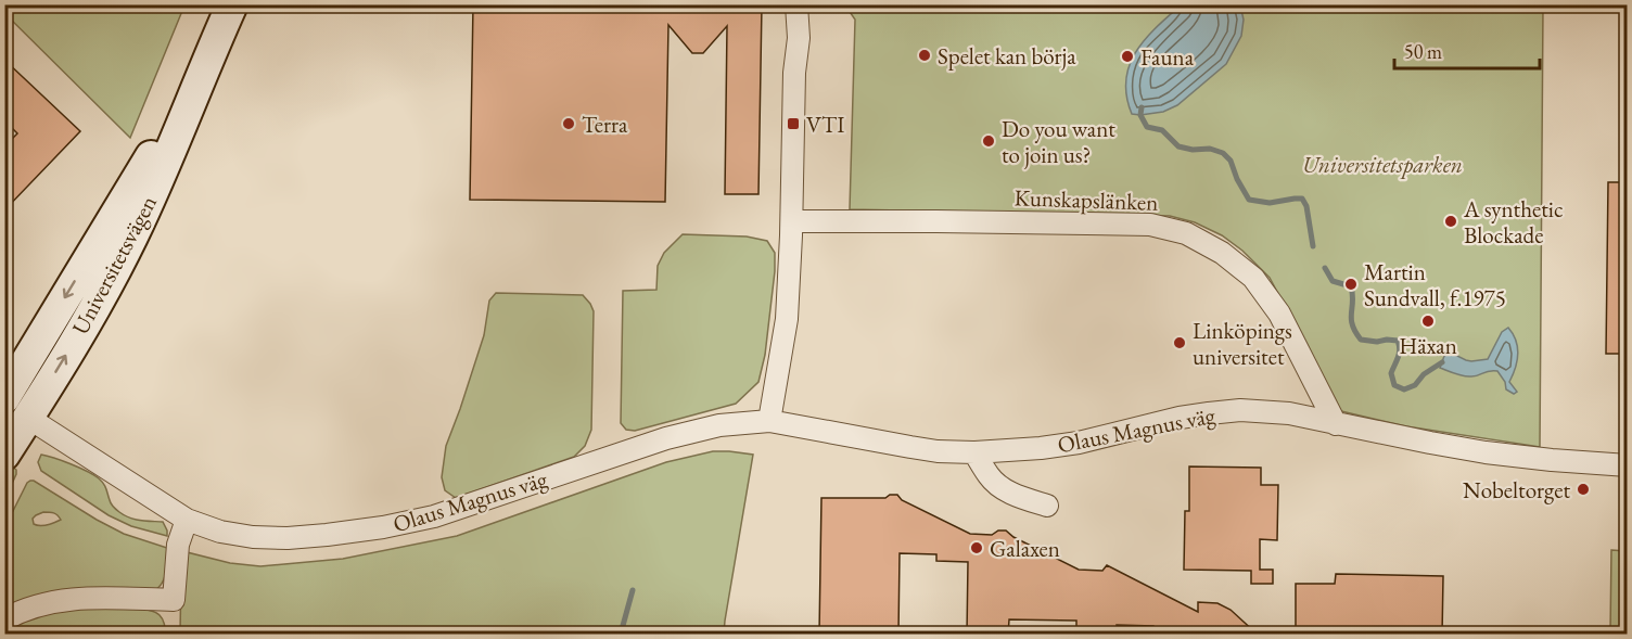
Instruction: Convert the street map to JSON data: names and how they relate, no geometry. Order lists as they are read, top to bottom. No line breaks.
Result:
{"streets":{"main road":["Universitetsvägen"],"street":["Kunskapslänken","Olaus Magnus väg"]},"crossings":[["Kunskapslänken","Olaus Magnus väg"],["Universitetsvägen","Olaus Magnus väg"]],"parks":["Universitetsparken"],"places":{"other":["Spelet kan börja","Fauna","Terra","Do you want to join us?","A synthetic Blockade","Martin Sundvall, f.1975","Häxan","Linköpings universitet","Nobeltorget","Galaxen"],"transit":["VTI"]},"scale_bar":"50 m"}
